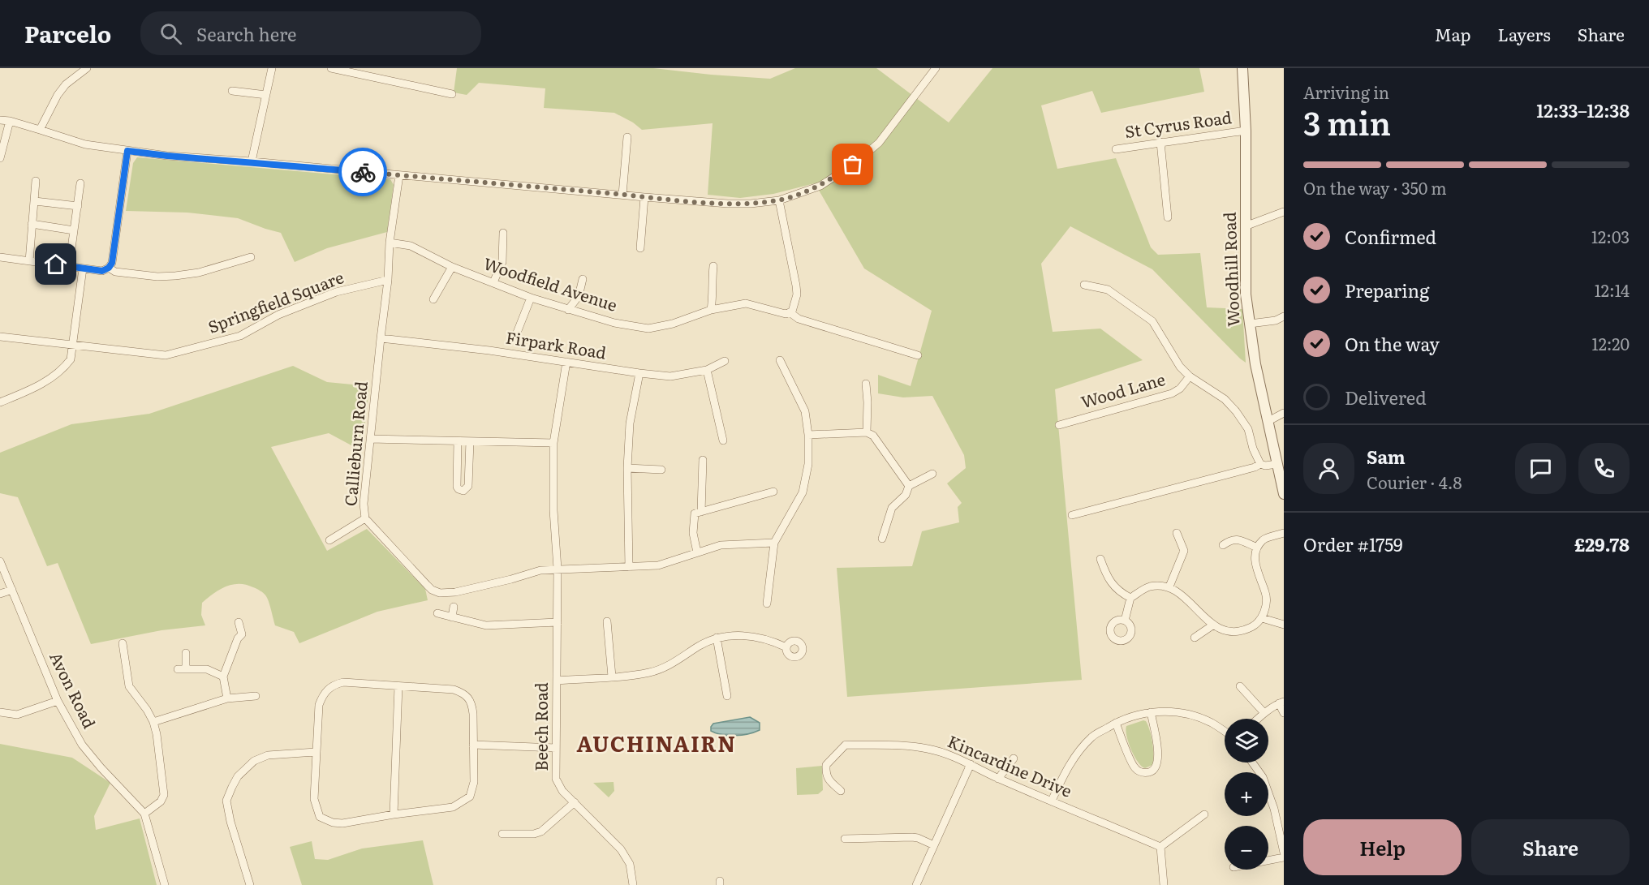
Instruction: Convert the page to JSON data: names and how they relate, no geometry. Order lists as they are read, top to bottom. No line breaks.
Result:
{"streets":{"street":["St Cyrus Road","Woodhill Road","Woodfield Avenue","Springfield Square","Firpark Road","Wood Lane","Callieburn Road","Avon Road","Beech Road","Kincardine Drive"]},"crossings":[["St Cyrus Road","Woodhill Road"],["Woodfield Avenue","Callieburn Road"],["Springfield Square","Callieburn Road"],["Firpark Road","Callieburn Road"],["Firpark Road","Beech Road"],["Callieburn Road","Beech Road"]],"districts":["AUCHINAIRN"],"page":{"header":"Parcelo","search":"Search here","nav":["Map","Layers","Share"],"heading":["3 min","Arriving in","12:33–12:38"],"panel":["Sam","Courier · 4.8","Order #1759","£29.78"],"bar":"On the way · 350 m","list":[["Confirmed","12:03"],["Preparing","12:14"],["On the way","12:20"],"Delivered"],"map_buttons":["+","−"],"buttons":["Help","Share"]}}
